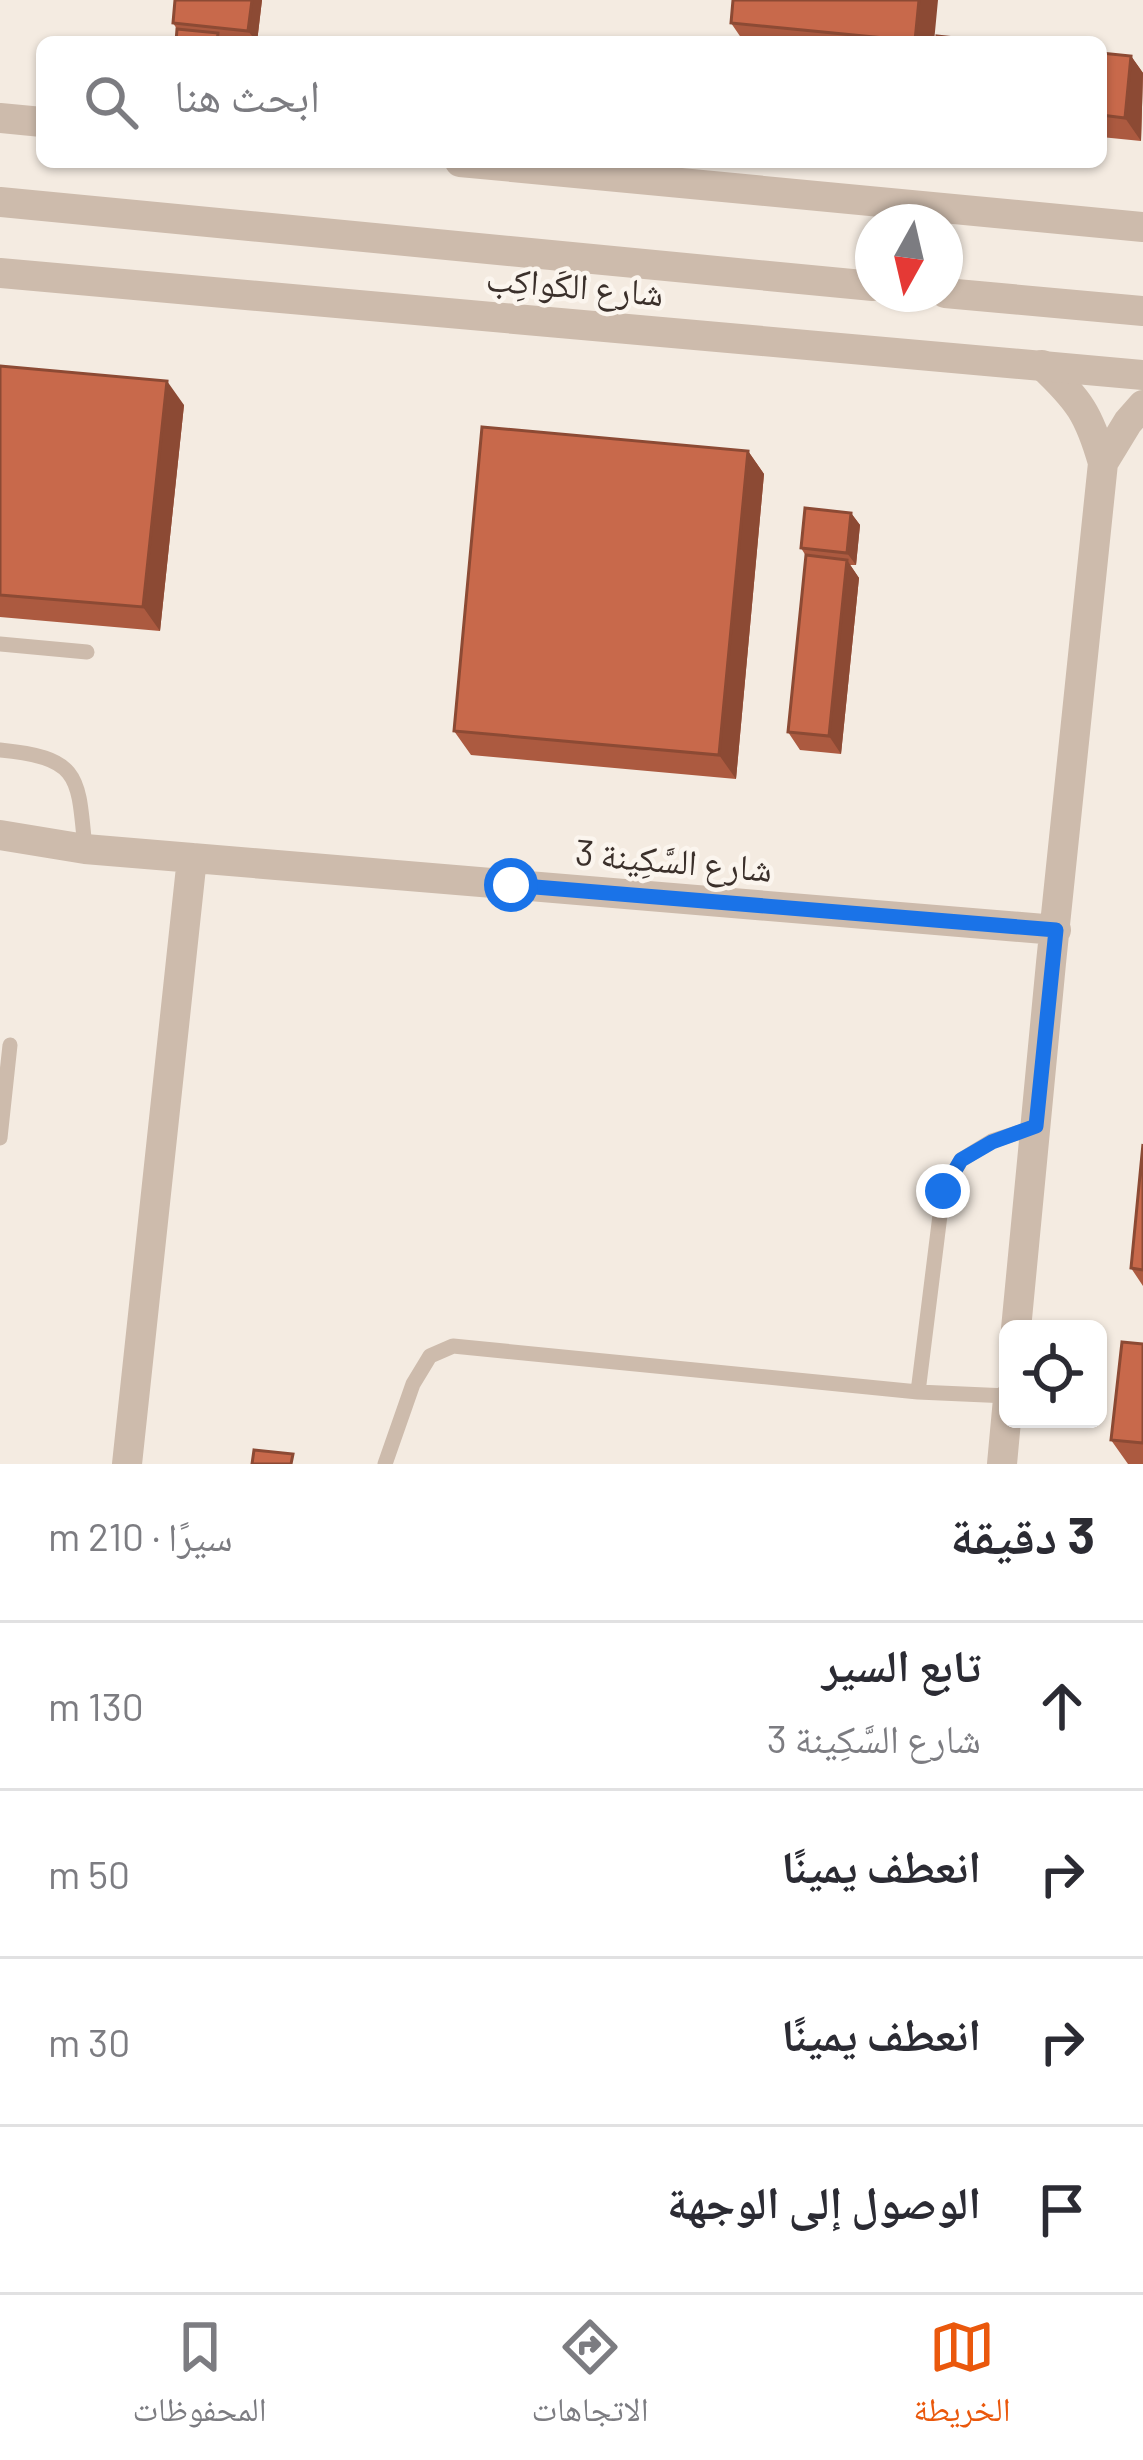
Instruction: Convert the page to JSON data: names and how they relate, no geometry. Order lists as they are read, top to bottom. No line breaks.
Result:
{"streets":{"street":["شارع الكَواكِب","شارع السَّكِينة 3"]},"north":"bottom","page":{"search":"ابحث هنا","heading":["3 دقيقة","سيرًا · 210 m"],"list":[["تابع السير","شارع السَّكِينة 3","130 m"],["انعطف يمينًا","50 m"],["انعطف يمينًا","30 m"],"الوصول إلى الوجهة"],"nav":["الخريطة","الاتجاهات","المحفوظات"]}}
